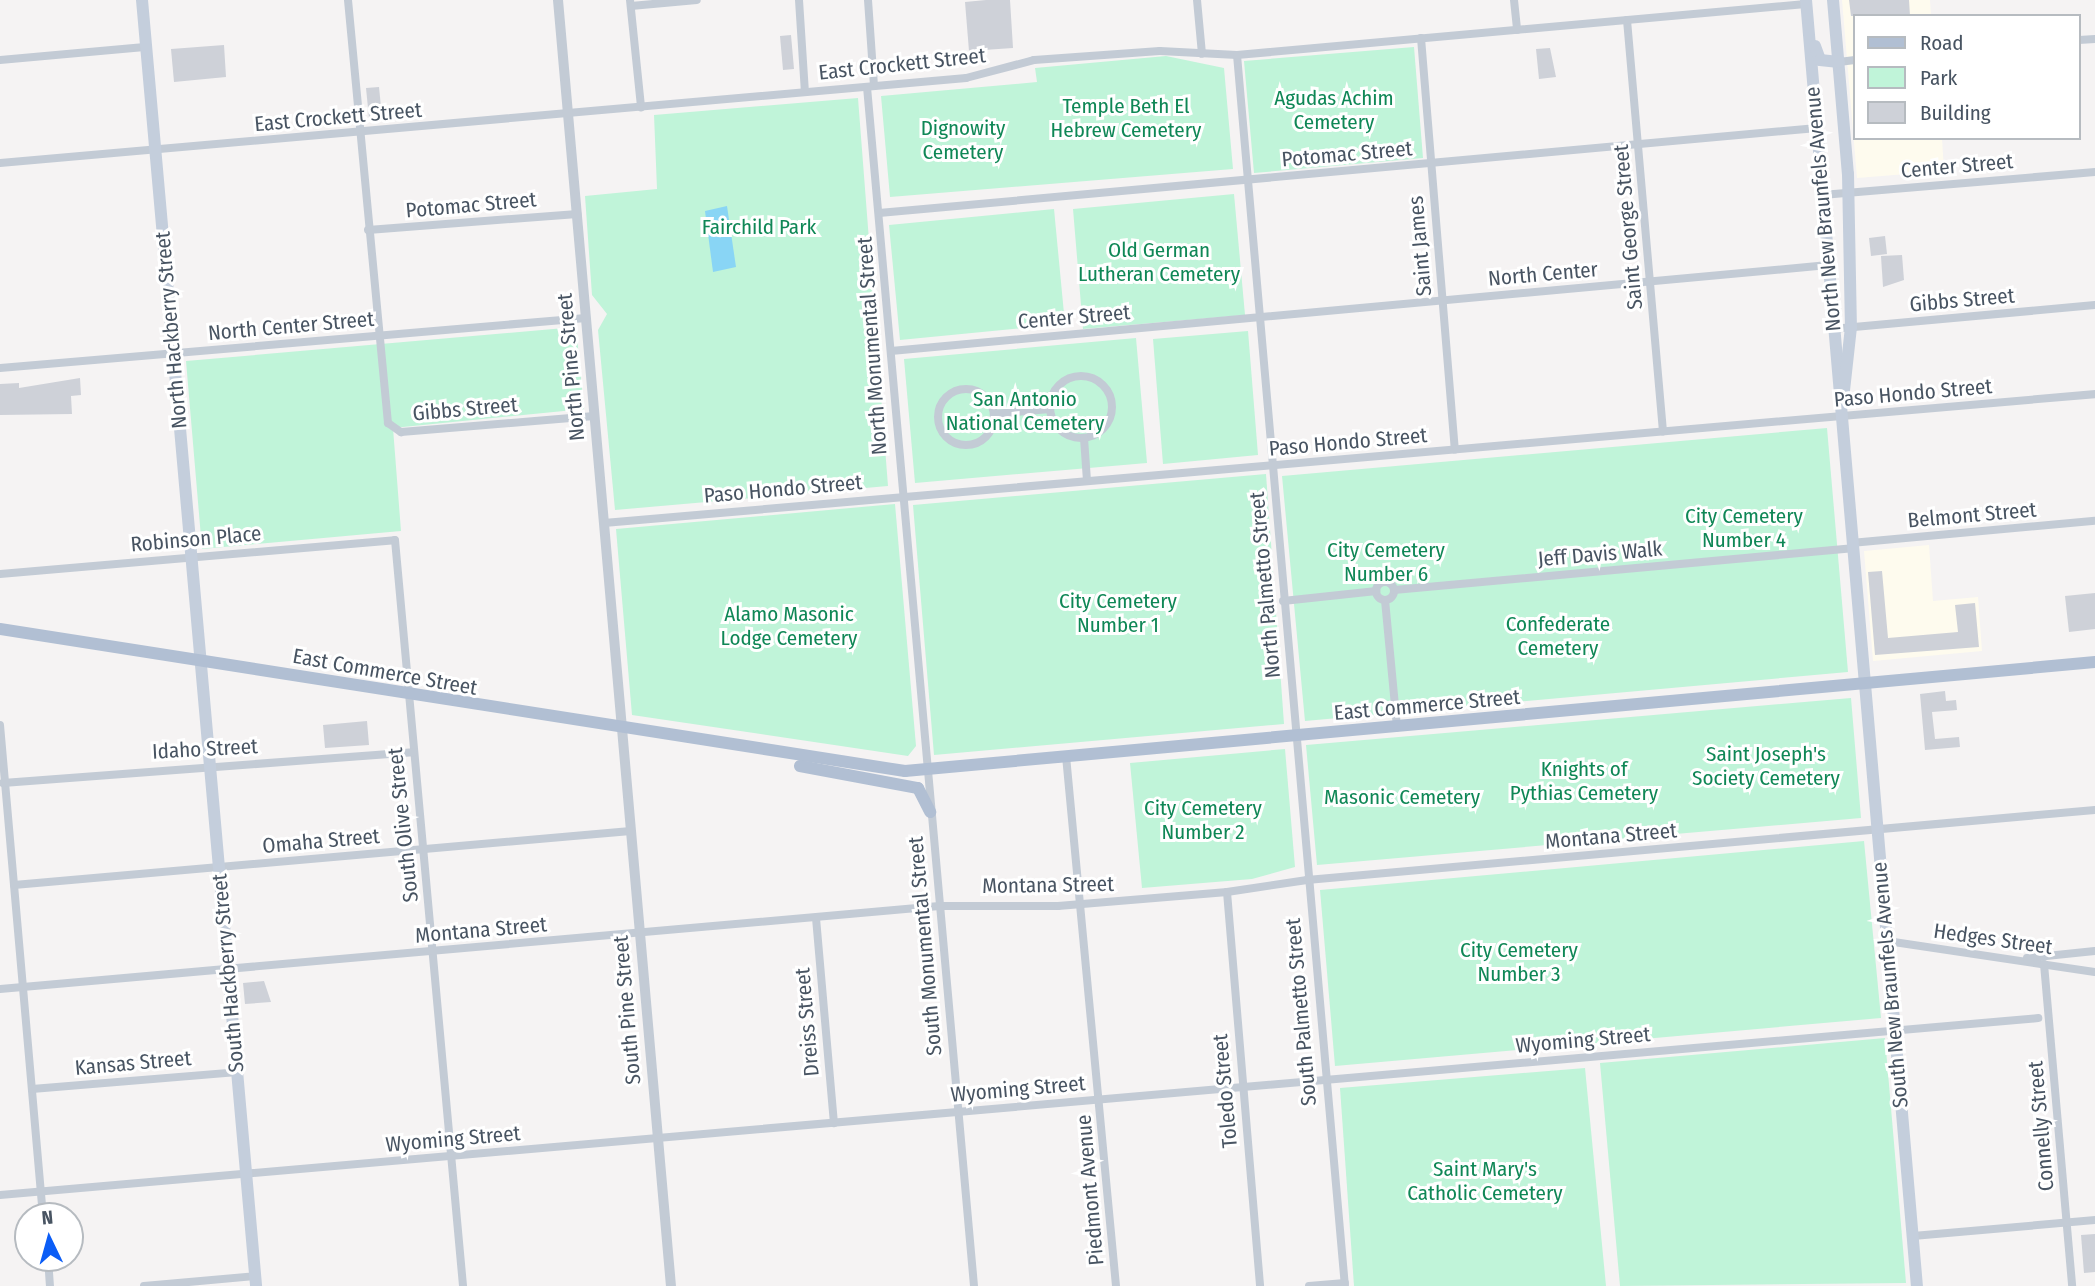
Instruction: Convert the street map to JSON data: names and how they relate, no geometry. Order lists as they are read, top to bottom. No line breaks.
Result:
{"streets":{"main road":["North New Braunfels Avenue","North Hackberry Street","East Commerce Street","South Hackberry Street","South New Braunfels Avenue"],"street":["East Crockett Street","Potomac Street","Center Street","Saint George Street","Saint James","North Center","Gibbs Street","North Center Street","North Monumental Street","North Pine Street","Paso Hondo Street","Belmont Street","Robinson Place","Jeff Davis Walk","North Palmetto Street","Idaho Street","South Olive Street","Montana Street","Omaha Street","Hedges Street","South Monumental Street","South Pine Street","South Palmetto Street","Dreiss Street","Wyoming Street","Kansas Street","Toledo Street","Connelly Street","Piedmont Avenue"]},"crossings":[["East Crockett Street","North New Braunfels Avenue"],["East Crockett Street","Saint George Street"],["East Crockett Street","Saint James"],["East Crockett Street","Gibbs Street"],["East Crockett Street","North Hackberry Street"],["East Crockett Street","North Monumental Street"],["East Crockett Street","North Pine Street"],["East Crockett Street","North Palmetto Street"],["Potomac Street","North New Braunfels Avenue"],["Potomac Street","Saint George Street"],["Potomac Street","Saint James"],["Potomac Street","Gibbs Street"],["Potomac Street","North Monumental Street"],["Potomac Street","North Pine Street"],["Potomac Street","North Palmetto Street"],["Center Street","North New Braunfels Avenue"],["Center Street","North Center"],["Center Street","North Monumental Street"],["Center Street","North Palmetto Street"],["North New Braunfels Avenue","North Center"],["North New Braunfels Avenue","Gibbs Street"],["North New Braunfels Avenue","Paso Hondo Street"],["North New Braunfels Avenue","Belmont Street"],["North New Braunfels Avenue","Jeff Davis Walk"],["North New Braunfels Avenue","East Commerce Street"],["North New Braunfels Avenue","South New Braunfels Avenue"],["Saint George Street","North Center"],["Saint George Street","Paso Hondo Street"],["Saint James","North Center"],["Saint James","Paso Hondo Street"],["North Center","North Palmetto Street"],["Gibbs Street","North Center Street"],["Gibbs Street","North Pine Street"],["North Center Street","North Hackberry Street"],["North Center Street","North Pine Street"],["North Hackberry Street","Robinson Place"],["North Hackberry Street","East Commerce Street"],["North Hackberry Street","South Hackberry Street"],["North Monumental Street","Paso Hondo Street"],["North Monumental Street","East Commerce Street"],["North Monumental Street","South Monumental Street"],["North Pine Street","Paso Hondo Street"],["North Pine Street","East Commerce Street"],["North Pine Street","South Pine Street"],["Paso Hondo Street","North Palmetto Street"],["Belmont Street","Jeff Davis Walk"],["Robinson Place","South Olive Street"],["North Palmetto Street","East Commerce Street"],["North Palmetto Street","South Palmetto Street"],["East Commerce Street","South Olive Street"],["East Commerce Street","South Monumental Street"],["East Commerce Street","South Hackberry Street"],["East Commerce Street","South New Braunfels Avenue"],["East Commerce Street","South Pine Street"],["East Commerce Street","South Palmetto Street"],["East Commerce Street","Piedmont Avenue"],["Idaho Street","South Olive Street"],["Idaho Street","South Hackberry Street"],["South Olive Street","Montana Street"],["South Olive Street","Omaha Street"],["South Olive Street","Wyoming Street"],["Montana Street","South Monumental Street"],["Montana Street","South Hackberry Street"],["Montana Street","South New Braunfels Avenue"],["Montana Street","South Pine Street"],["Montana Street","South Palmetto Street"],["Montana Street","Dreiss Street"],["Montana Street","Toledo Street"],["Montana Street","Piedmont Avenue"],["Omaha Street","South Hackberry Street"],["Omaha Street","South Pine Street"],["Hedges Street","South New Braunfels Avenue"],["Hedges Street","Connelly Street"],["South Monumental Street","Wyoming Street"],["South Hackberry Street","Wyoming Street"],["South Hackberry Street","Kansas Street"],["South New Braunfels Avenue","Wyoming Street"],["South Pine Street","Wyoming Street"],["South Palmetto Street","Wyoming Street"],["Dreiss Street","Wyoming Street"],["Wyoming Street","Toledo Street"],["Wyoming Street","Piedmont Avenue"]],"parks":["Agudas Achim Cemetery","Temple Beth El Hebrew Cemetery","Dignowity Cemetery","Fairchild Park","Old German Lutheran Cemetery","San Antonio National Cemetery","City Cemetery Number 4","City Cemetery Number 6","City Cemetery Number 1","Alamo Masonic Lodge Cemetery","Confederate Cemetery","Saint Joseph's Society Cemetery","Knights of Pythias Cemetery","Masonic Cemetery","City Cemetery Number 2","City Cemetery Number 3","Saint Mary's Catholic Cemetery"],"legend":["Road","Park","Building"],"north":"top"}
